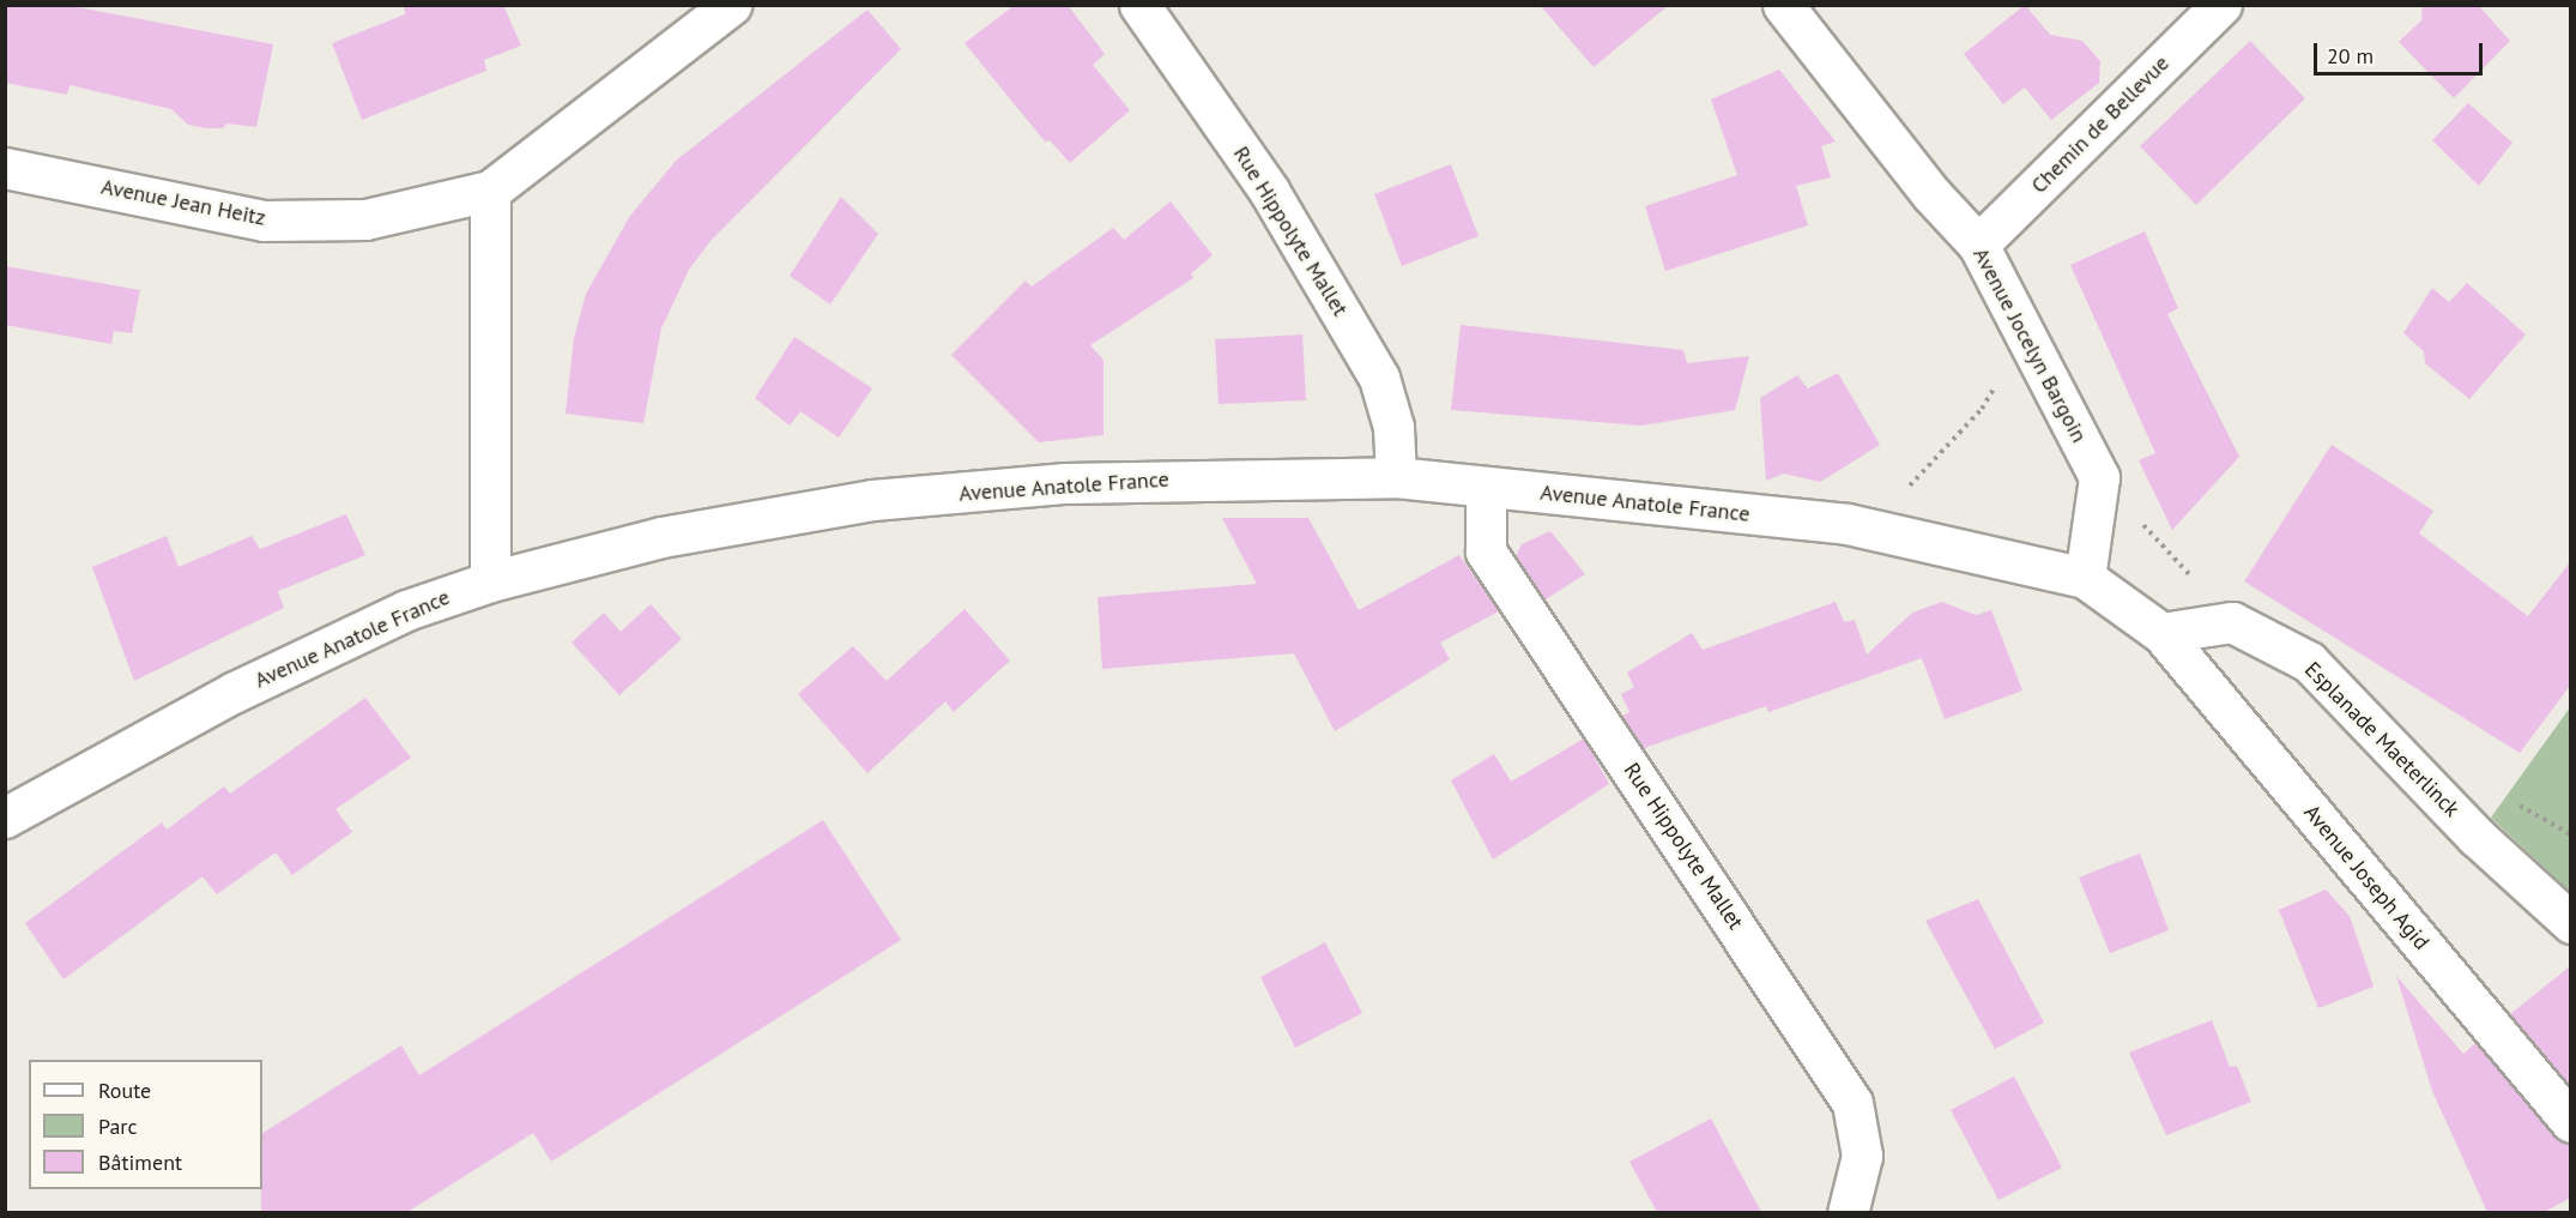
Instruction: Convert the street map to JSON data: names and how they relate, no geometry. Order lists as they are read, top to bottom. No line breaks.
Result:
{"streets":{"street":["Chemin de Bellevue","Avenue Jean Heitz","Rue Hippolyte Mallet","Avenue Jocelyn Bargoin","Avenue Anatole France","Esplanade Maeterlinck","Avenue Joseph Agid"]},"crossings":[["Chemin de Bellevue","Avenue Jocelyn Bargoin"],["Rue Hippolyte Mallet","Avenue Anatole France"],["Avenue Anatole France","Avenue Joseph Agid"]],"legend":["Route","Parc","Bâtiment"],"scale_bar":"20 m"}
